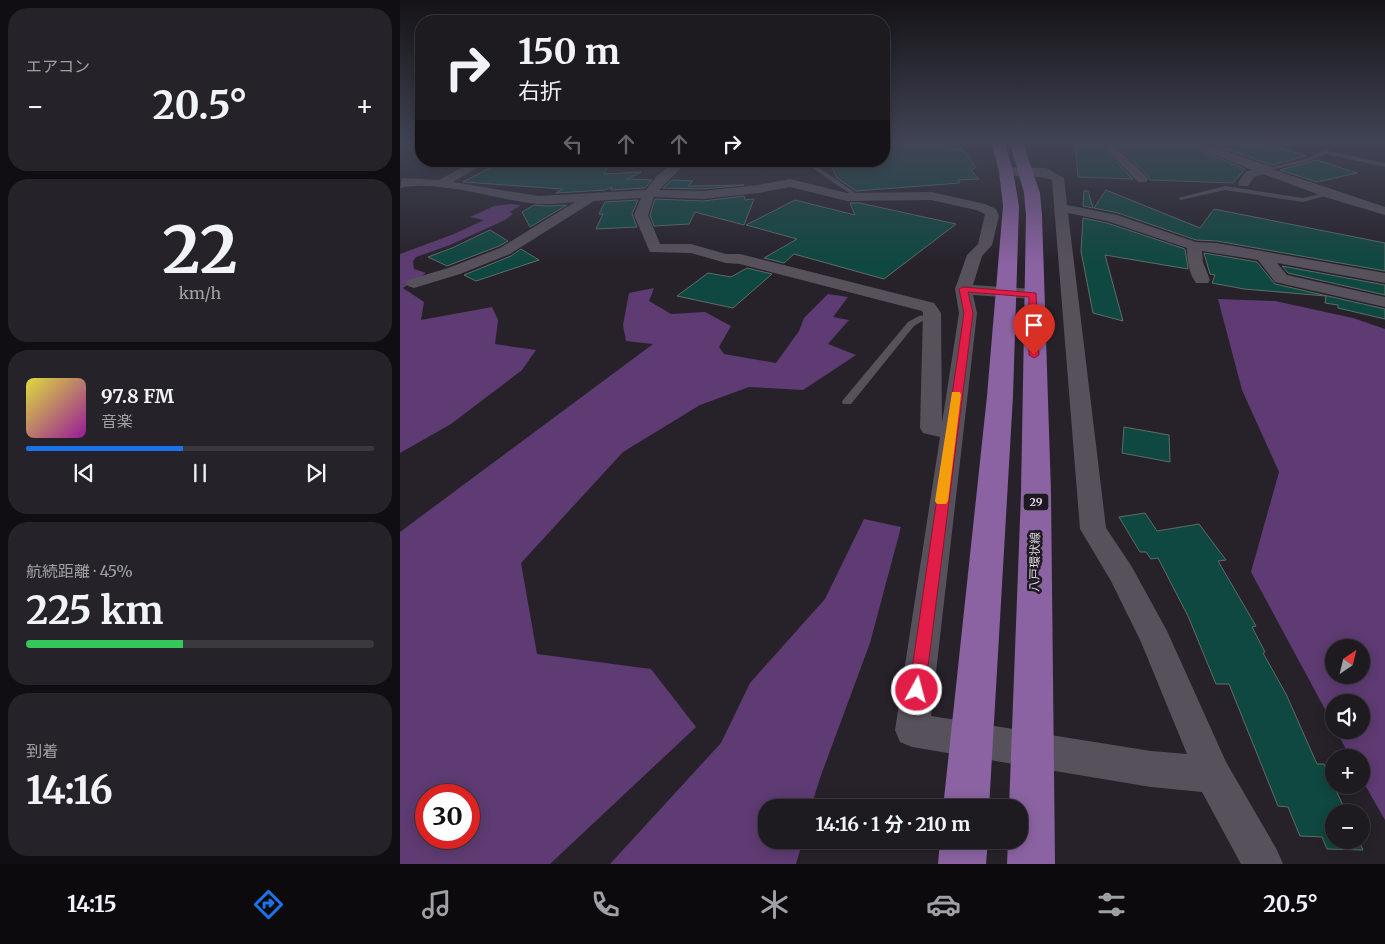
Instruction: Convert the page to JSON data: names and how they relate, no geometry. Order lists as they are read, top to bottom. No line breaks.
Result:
{"streets":{"main road":["29","八戸環状線"]},"north":"top right","page":{"tile":["エアコン",["22","km/h"],["航続距離 · 45%","225 km"],["到着","14:16"]],"turn":["150 m","右折"],"heat":["−","20.5°","+"],"song":["97.8 FM","音楽"],"map_buttons":["+","−"],"limit":"30","trip":"14:16 · 1 分 · 210 m","tabs":["14:15","20.5°"]}}
